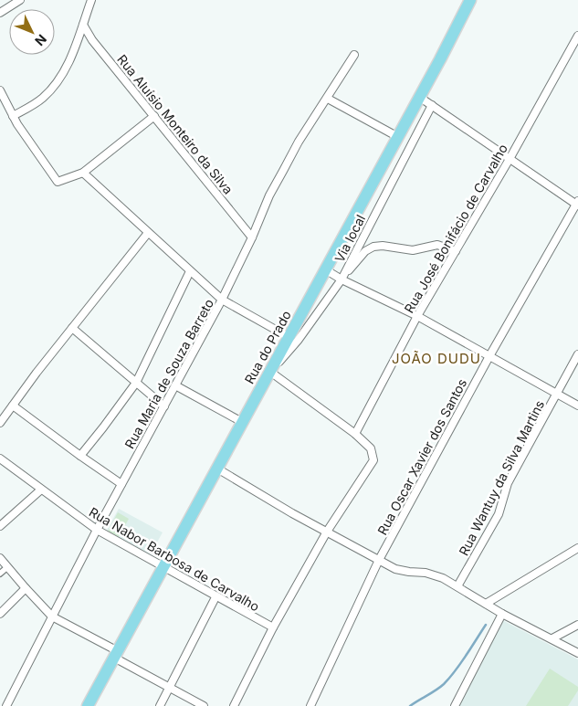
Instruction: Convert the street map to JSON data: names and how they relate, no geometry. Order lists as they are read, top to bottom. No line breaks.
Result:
{"streets":{"main road":["Rua do Prado"],"street":["Rua Aluísio Monteiro da Silva","Rua José Bonifácio de Carvalho","Via local","Rua Maria de Souza Barreto","Rua Oscar Xavier dos Santos","Rua Wantuy da Silva Martins","Rua Nabor Barbosa de Carvalho"]},"crossings":[["Rua Aluísio Monteiro da Silva","Rua Maria de Souza Barreto"],["Via local","Rua do Prado"],["Rua do Prado","Rua Nabor Barbosa de Carvalho"],["Rua Maria de Souza Barreto","Rua Nabor Barbosa de Carvalho"]],"districts":["JOÃO DUDU"],"north":"bottom right"}
